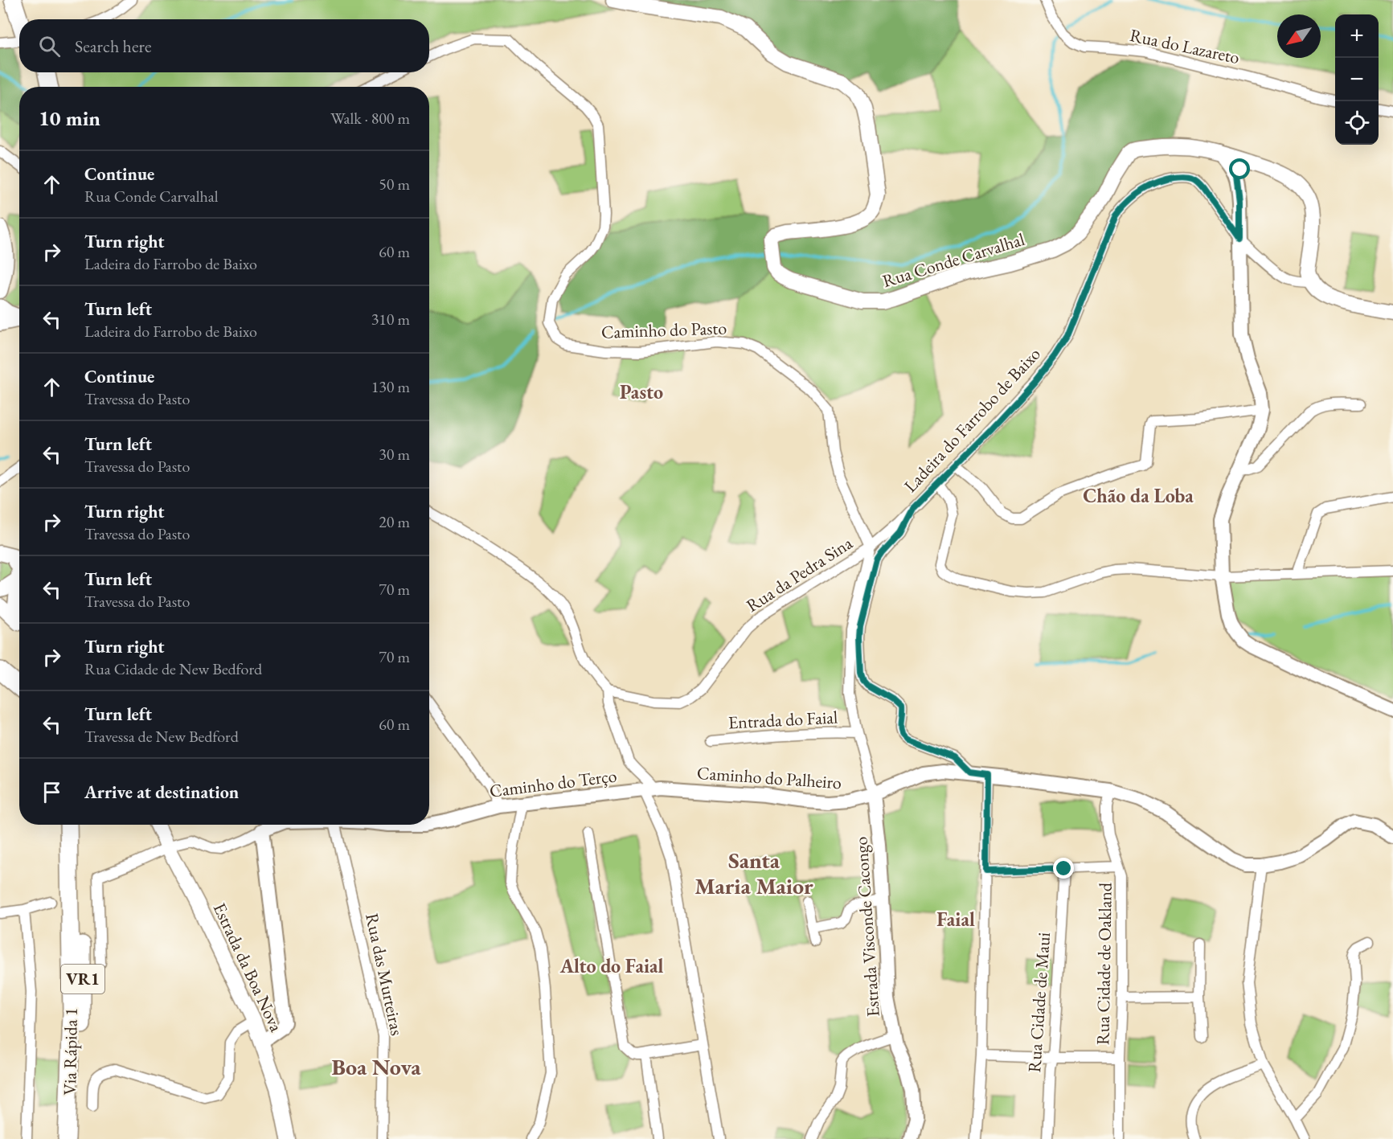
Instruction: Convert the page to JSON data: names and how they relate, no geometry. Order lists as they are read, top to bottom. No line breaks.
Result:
{"streets":{"highway":["VR1","Via Rápida 1"],"main road":["Rua Conde Carvalhal","Estrada da Boa Nova"],"street":["Rua do Lazareto","Caminho do Pasto","Ladeira do Farrobo de Baixo","Rua da Pedra Sina","Entrada do Faial","Caminho do Palheiro","Caminho do Terço","Estrada Visconde Cacongo","Rua Cidade de Oakland","Rua das Murteiras","Rua Cidade de Maui"]},"crossings":[["Caminho do Pasto","Ladeira do Farrobo de Baixo"],["Caminho do Pasto","Rua da Pedra Sina"],["Ladeira do Farrobo de Baixo","Rua da Pedra Sina"],["Caminho do Palheiro","Caminho do Terço"],["Caminho do Palheiro","Estrada Visconde Cacongo"],["Caminho do Palheiro","Rua Cidade de Oakland"],["Caminho do Terço","Estrada da Boa Nova"]],"districts":["Pasto","Chão da Loba","Santa Maria Maior","Faial","Alto do Faial","Boa Nova"],"north":"bottom left","page":{"map_buttons":["+","−"],"search":"Search here","heading":["10 min","Walk · 800 m"],"list":[["Continue","Rua Conde Carvalhal","50 m"],["Turn right","Ladeira do Farrobo de Baixo","60 m"],["Turn left","Ladeira do Farrobo de Baixo","310 m"],["Continue","Travessa do Pasto","130 m"],["Turn left","Travessa do Pasto","30 m"],["Turn right","Travessa do Pasto","20 m"],["Turn left","Travessa do Pasto","70 m"],["Turn right","Rua Cidade de New Bedford","70 m"],["Turn left","Travessa de New Bedford","60 m"],"Arrive at destination"]}}
